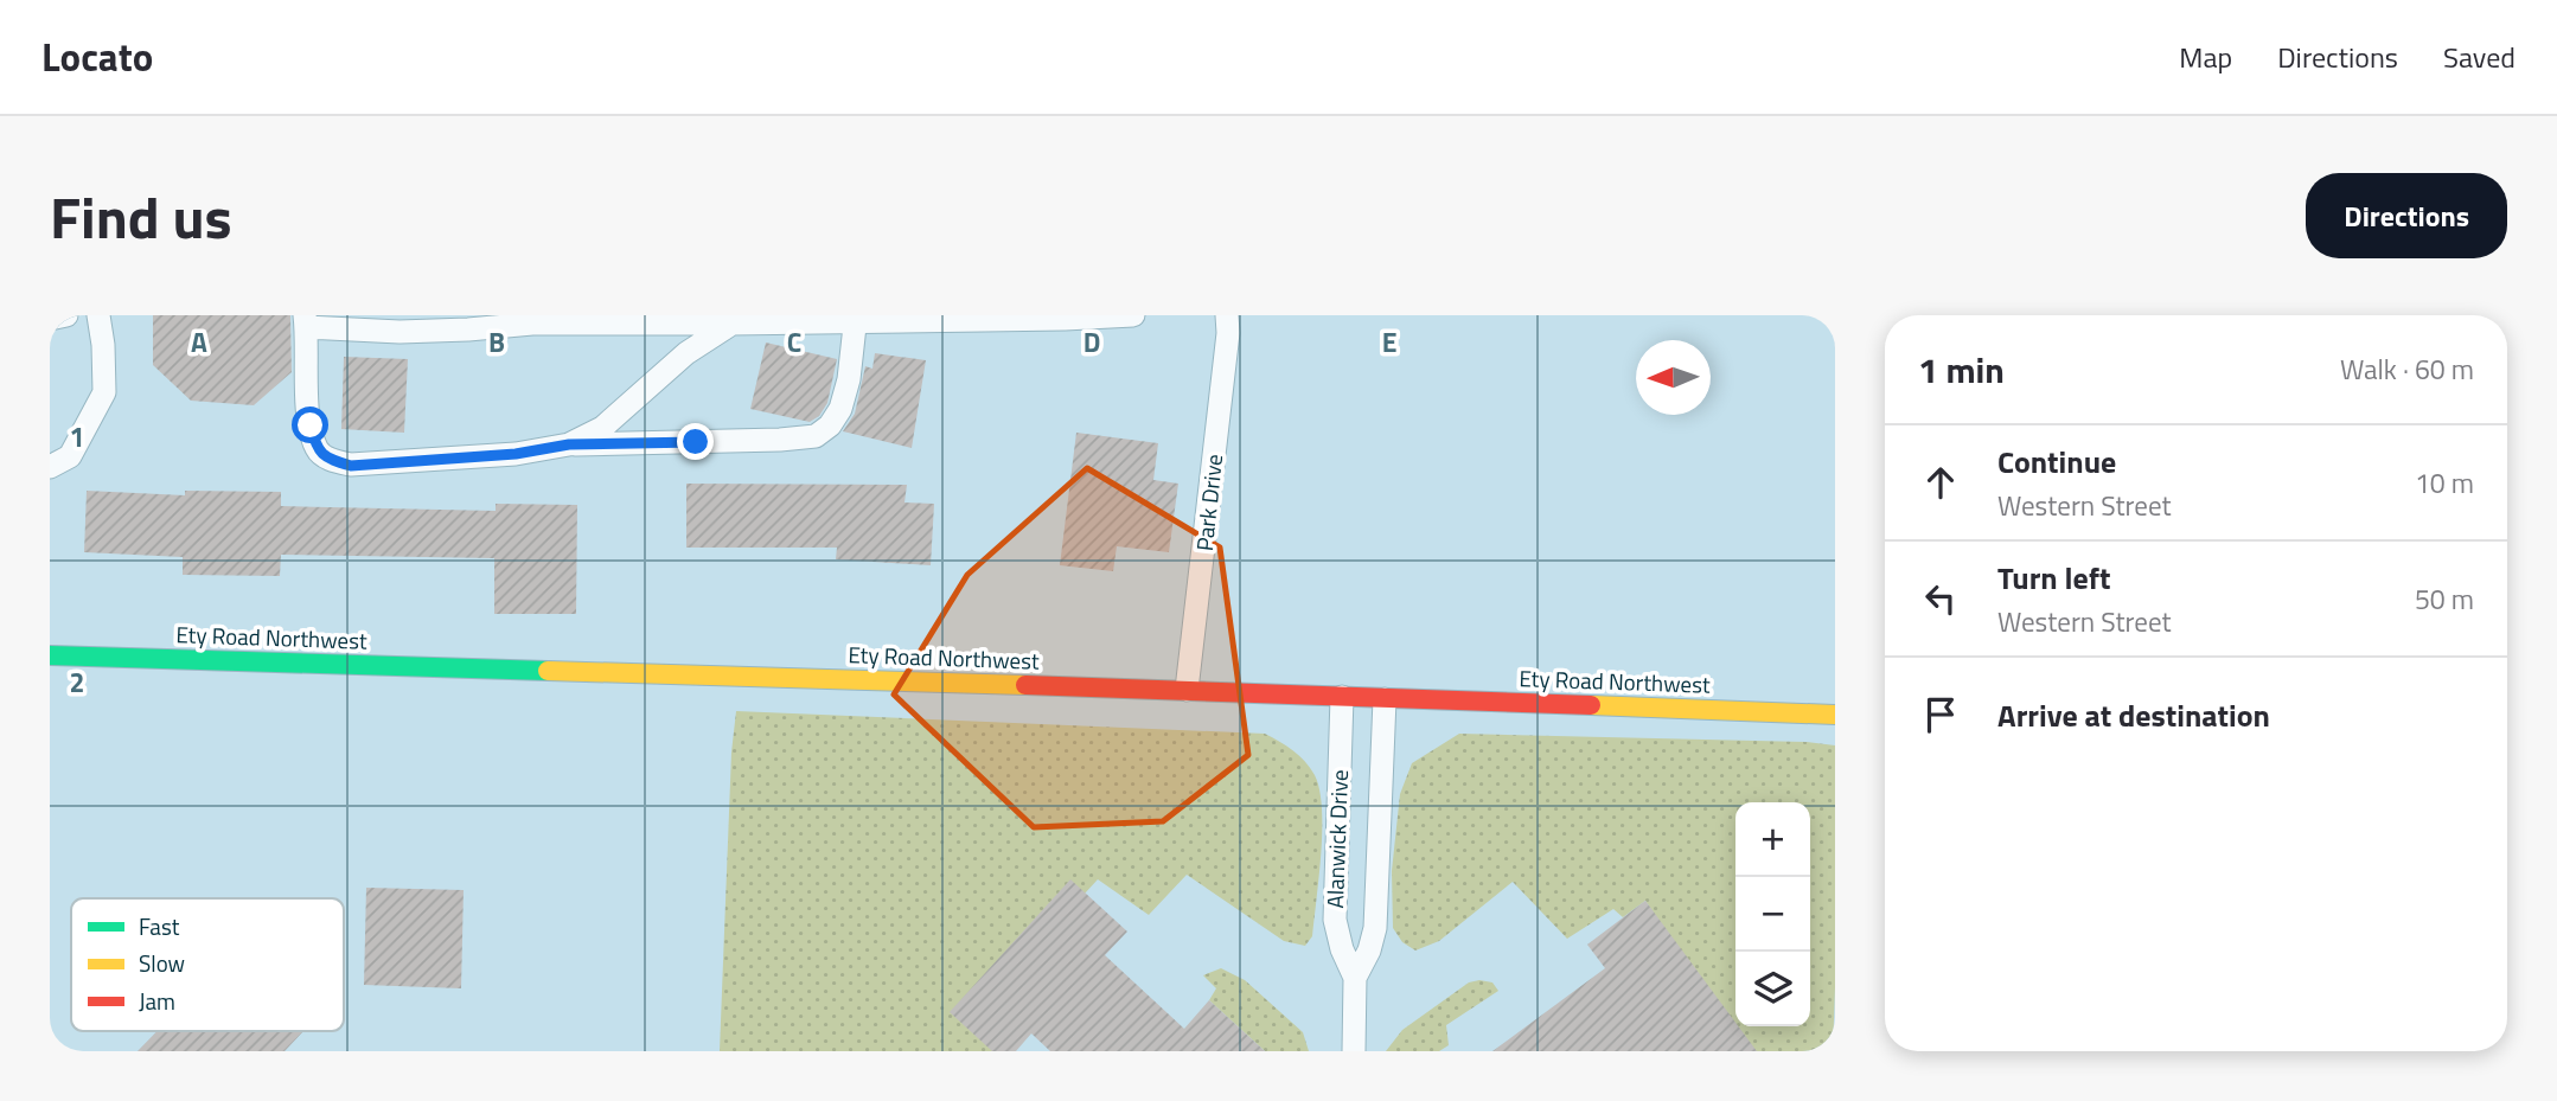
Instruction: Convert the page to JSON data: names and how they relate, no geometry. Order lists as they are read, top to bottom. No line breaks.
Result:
{"streets":{"street":["Ety Road Northwest"],"lane":["Park Drive","Alanwick Drive"]},"crossings":[["Park Drive","Ety Road Northwest"],["Ety Road Northwest","Alanwick Drive"]],"legend":["Fast","Slow","Jam"],"north":"left","page":{"header":"Locato","nav":["Map","Directions","Saved"],"title":"Find us","buttons":"Directions","heading":["1 min","Walk · 60 m"],"list":[["Continue","Western Street","10 m"],["Turn left","Western Street","50 m"],"Arrive at destination"],"map_buttons":["+","−"]},"grid":{"columns":["A","B","C","D","E"],"rows":["1","2"]}}
